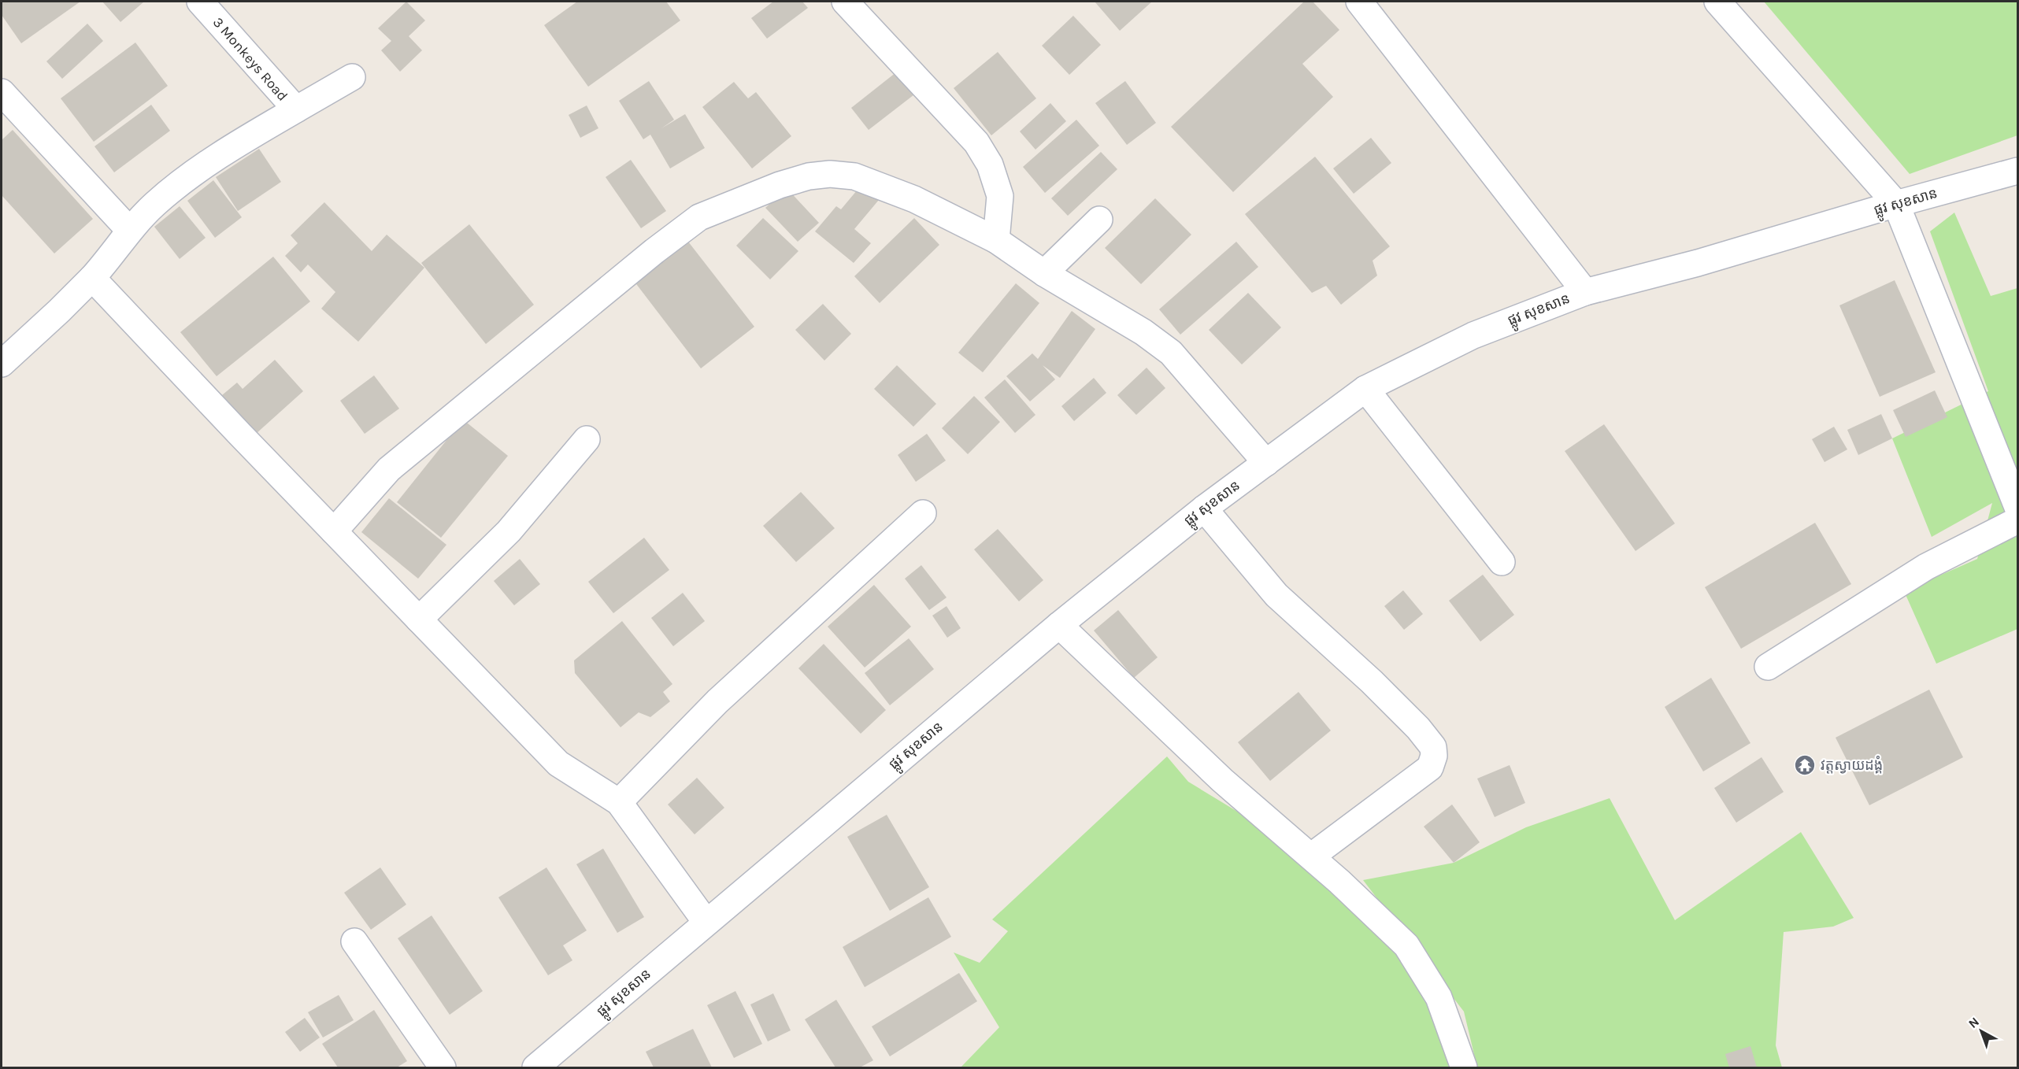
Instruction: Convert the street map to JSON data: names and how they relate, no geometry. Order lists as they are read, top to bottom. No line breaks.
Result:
{"streets":{"street":["3 Monkeys Road","ផ្លូវ សុខសាន"]},"places":{"temple":["វត្តស្វាយដង្គំ"]},"north":"top left"}
